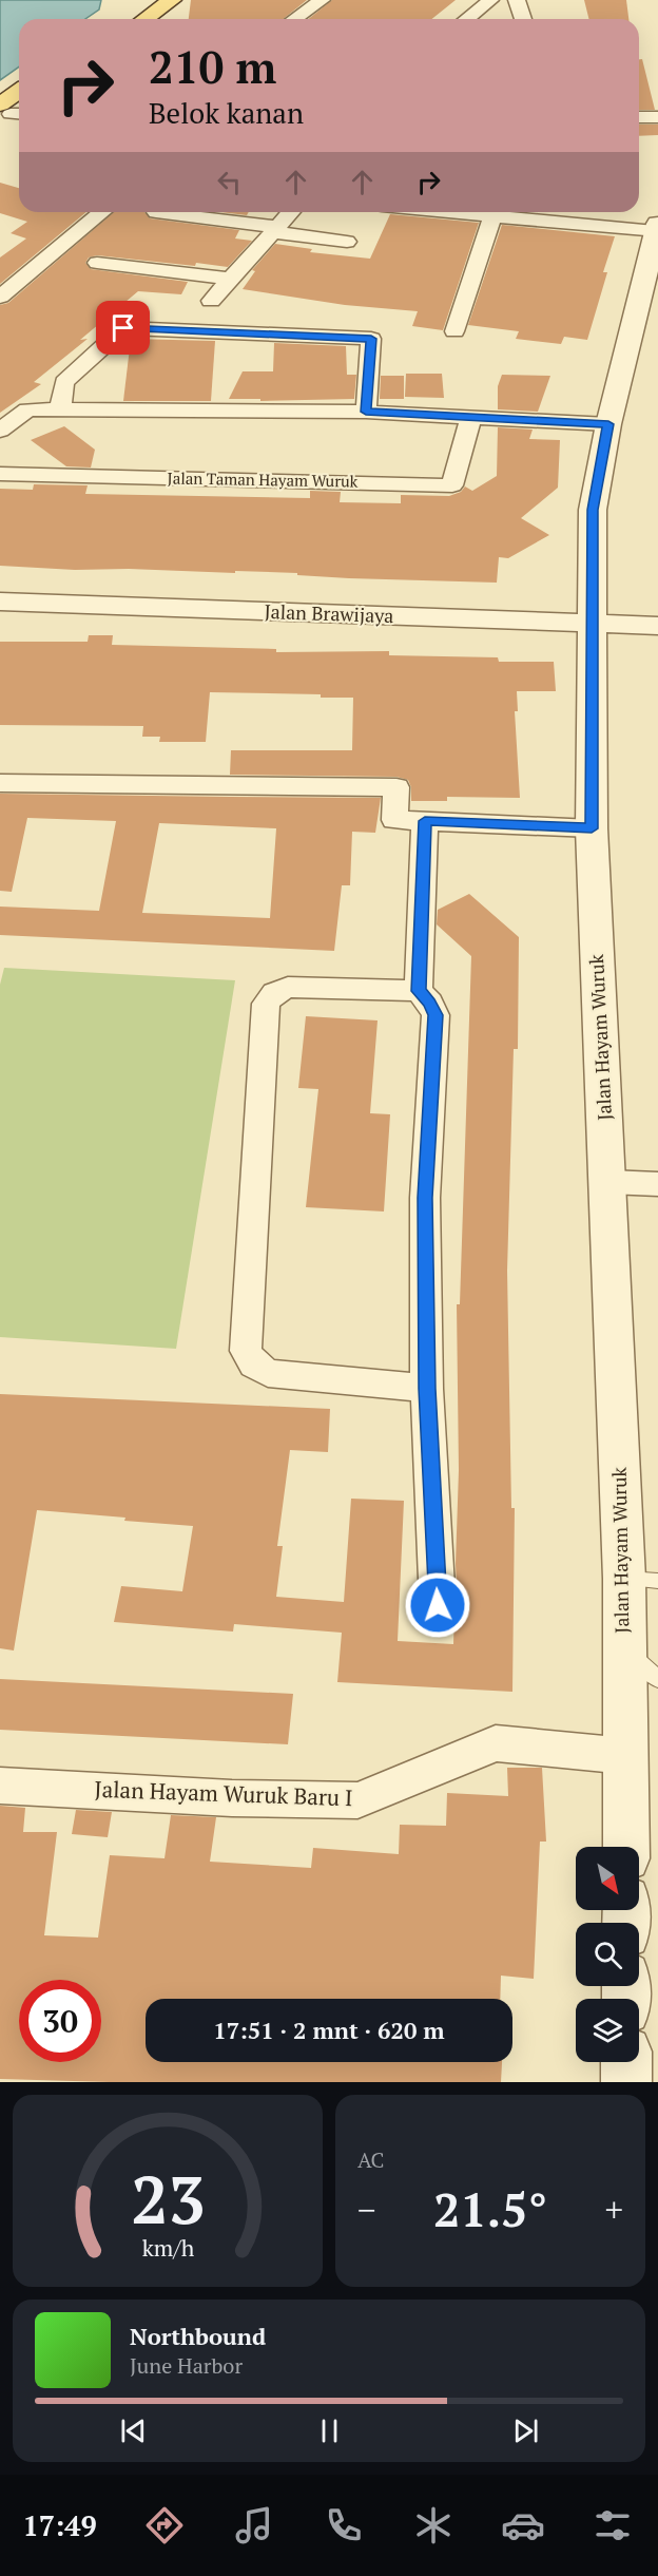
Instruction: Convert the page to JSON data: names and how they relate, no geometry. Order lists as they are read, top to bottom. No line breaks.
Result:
{"streets":{"street":["Jalan Taman Hayam Wuruk","Jalan Brawijaya","Jalan Hayam Wuruk","Jalan Hayam Wuruk Baru I"]},"crossings":[["Jalan Brawijaya","Jalan Hayam Wuruk"],["Jalan Hayam Wuruk","Jalan Hayam Wuruk Baru I"]],"north":"bottom right","page":{"turn":["210 m","Belok kanan"],"limit":"30","trip":"17:51 · 2 mnt · 620 m","tile":"AC","heat":["−","21.5°","+"],"song":["Northbound","June Harbor"],"tabs":"17:49","gauge":["23","km/h"]}}
